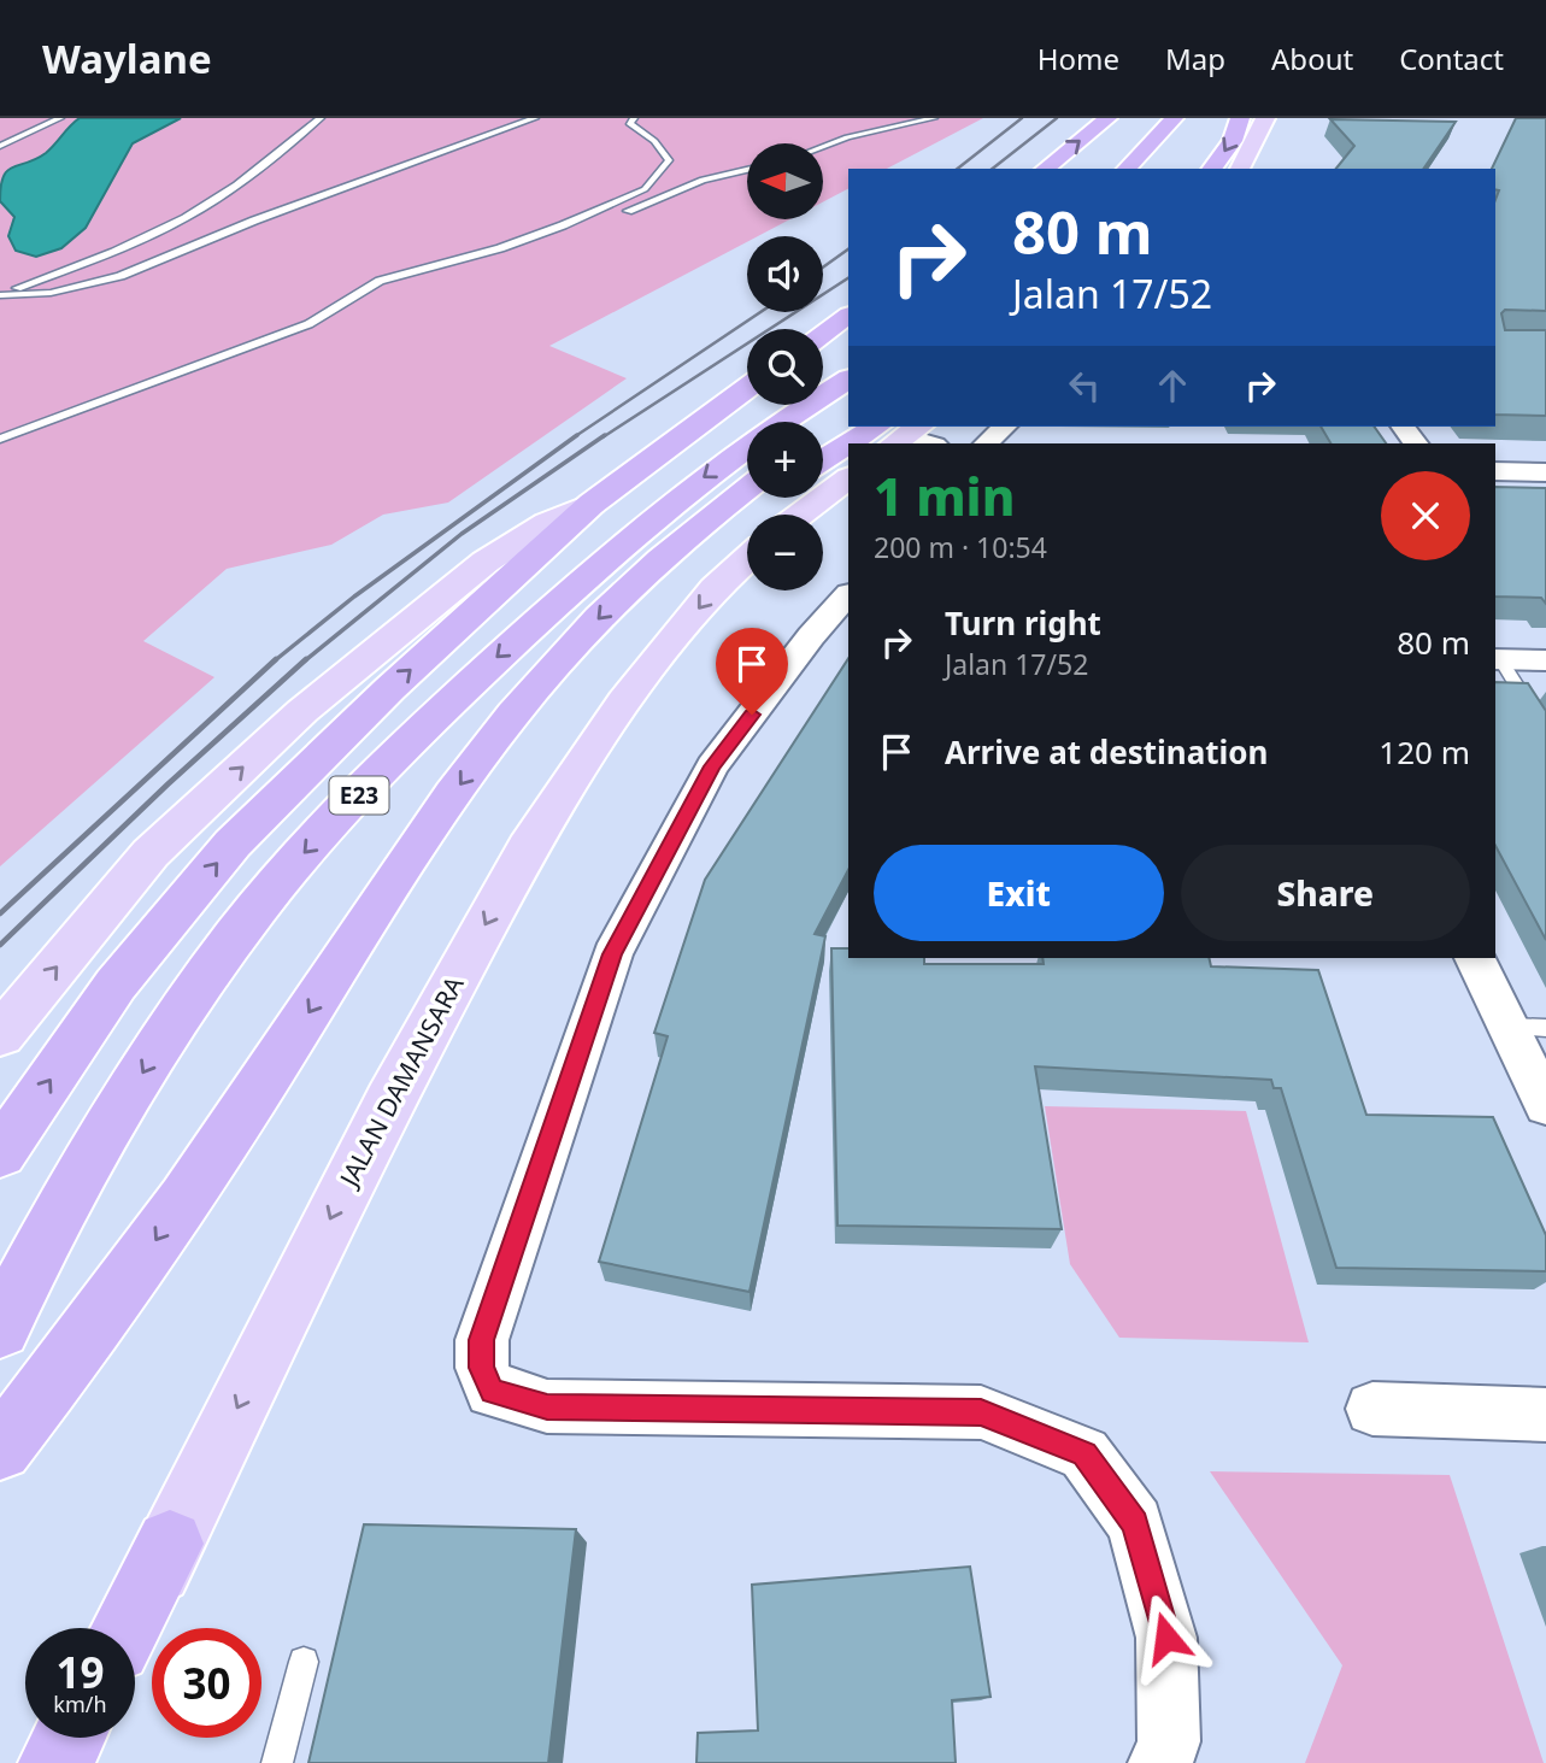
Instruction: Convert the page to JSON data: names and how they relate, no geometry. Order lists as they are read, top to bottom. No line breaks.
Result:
{"streets":{"highway":["E23"],"main road":["JALAN DAMANSARA"]},"north":"left","page":{"header":"Waylane","nav":["Home","Map","About","Contact"],"map_buttons":["+","−"],"turn":["80 m","Jalan 17/52"],"heading":["1 min","200 m · 10:54"],"list":[{"name":"Turn right","note":"Jalan 17/52","value":"80 m"},{"name":"Arrive at destination","value":"120 m"}],"buttons":["Exit","Share"],"speed":"19 km/h","limit":"30"}}
